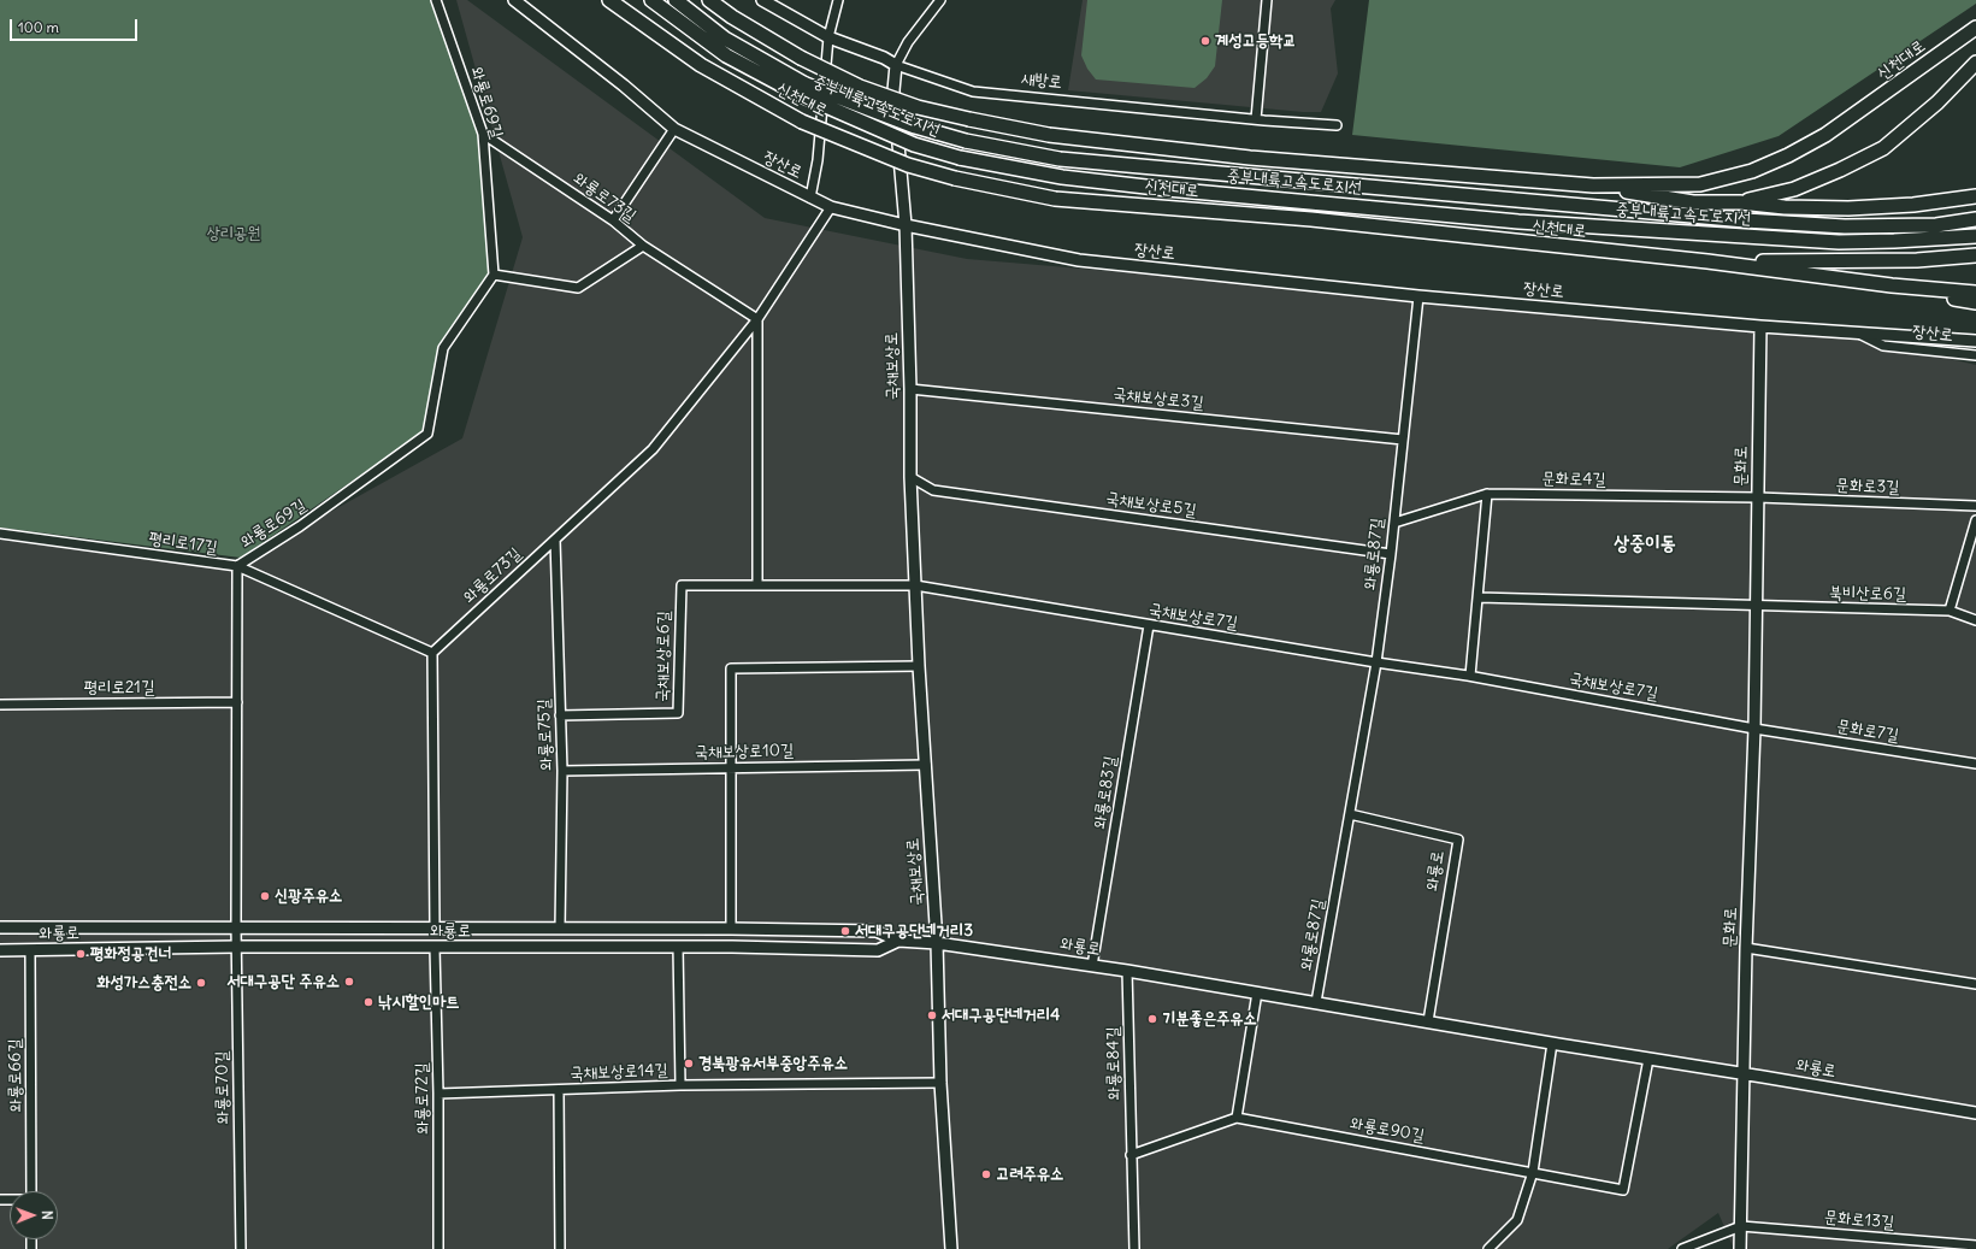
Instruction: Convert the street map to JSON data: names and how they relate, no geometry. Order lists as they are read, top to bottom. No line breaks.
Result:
{"streets":{"highway":["신천대로","중부내륙고속도로지선"],"main road":["새방로","장산로","국채보상로","문화로","와룡로"],"street":["와룡로69길","와룡로73길","국채보상로3길","문화로4길","문화로3길","국채보상로5길","평리로17길","와룡로87길","북비산로6길","국채보상로7길","국채보상로6길","평리로21길","문화로7길","와룡로75길","국채보상로10길","와룡로83길","와룡로84길","국채보상로14길","와룡로66길","와룡로70길","와룡로72길","와룡로90길","문화로13길"]},"crossings":[["새방로","국채보상로"],["와룡로69길","와룡로73길"],["와룡로69길","평리로17길"],["와룡로69길","평리로21길"],["와룡로69길","와룡로"],["와룡로69길","와룡로70길"],["장산로","와룡로73길"],["장산로","국채보상로"],["장산로","문화로"],["장산로","와룡로87길"],["와룡로73길","평리로17길"],["와룡로73길","와룡로75길"],["국채보상로","국채보상로3길"],["국채보상로","국채보상로5길"],["국채보상로","국채보상로7길"],["국채보상로","국채보상로6길"],["국채보상로","국채보상로10길"],["국채보상로","와룡로"],["국채보상로","국채보상로14길"],["국채보상로3길","와룡로87길"],["문화로","문화로4길"],["문화로","문화로3길"],["문화로","북비산로6길"],["문화로","국채보상로7길"],["문화로","문화로7길"],["문화로","와룡로"],["문화로","문화로13길"],["문화로4길","문화로3길"],["문화로4길","와룡로87길"],["국채보상로5길","와룡로87길"],["와룡로87길","국채보상로7길"],["와룡로87길","와룡로"],["국채보상로7길","국채보상로6길"],["국채보상로7길","문화로7길"],["국채보상로7길","와룡로83길"],["국채보상로6길","와룡로75길"],["와룡로75길","국채보상로10길"],["와룡로75길","와룡로"],["와룡로83길","와룡로"],["와룡로","와룡로84길"],["와룡로","와룡로66길"],["와룡로","와룡로70길"],["와룡로","와룡로72길"],["와룡로","와룡로90길"],["국채보상로14길","와룡로72길"]],"districts":["상중이동"],"parks":["상리공원"],"places":["계성고등학교","신광주유소","서대구공단네거리3","평화정공건너","서대구공단 주유소","화성가스충전소","낚시할인마트","서대구공단네거리4","기분좋은주유소","경북광유서부중앙주유소","고려주유소"],"scale_bar":"100 m","north":"right"}
